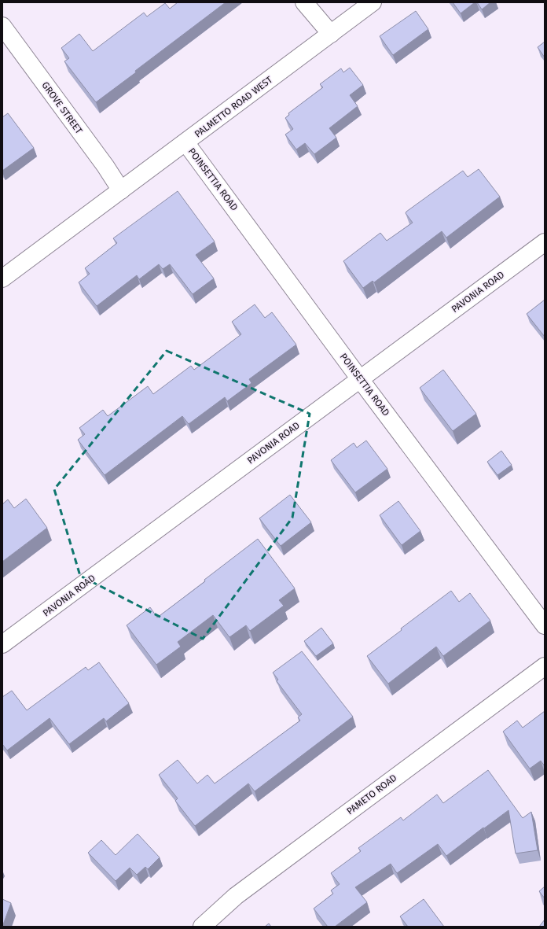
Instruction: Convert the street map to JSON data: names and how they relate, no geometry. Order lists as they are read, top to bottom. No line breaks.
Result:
{"streets":{"street":["PALMETTO ROAD WEST","GROVE STREET","POINSETTIA ROAD","PAVONIA ROAD","PAMETO ROAD"]},"crossings":[["PALMETTO ROAD WEST","GROVE STREET"],["PALMETTO ROAD WEST","POINSETTIA ROAD"],["POINSETTIA ROAD","PAVONIA ROAD"]]}
